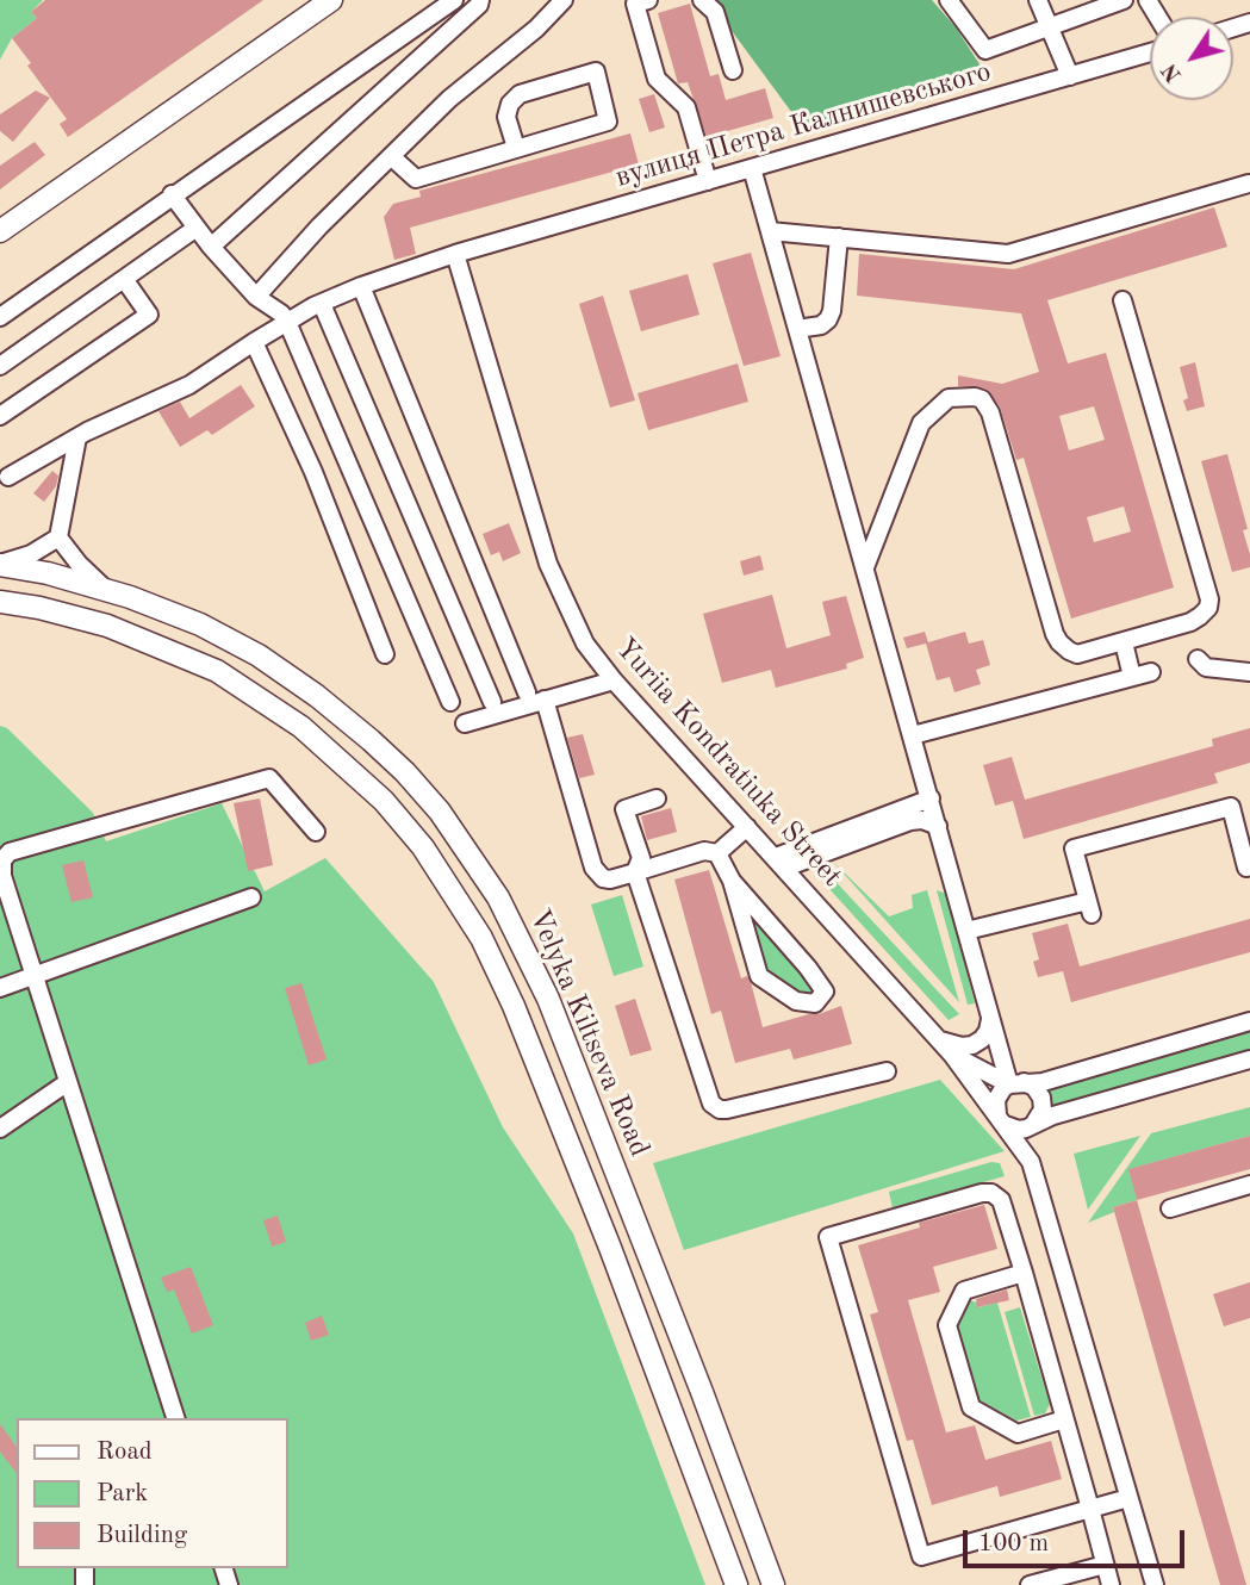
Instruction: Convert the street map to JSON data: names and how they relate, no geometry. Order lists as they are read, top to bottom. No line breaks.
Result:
{"streets":{"main road":["Velyka Kiltseva Road"],"street":["вулиця Петра Калнишевського","Yuriia Kondratiuka Street"]},"crossings":[["вулиця Петра Калнишевського","Yuriia Kondratiuka Street"]],"legend":["Road","Park","Building"],"scale_bar":"100 m","north":"bottom left"}
